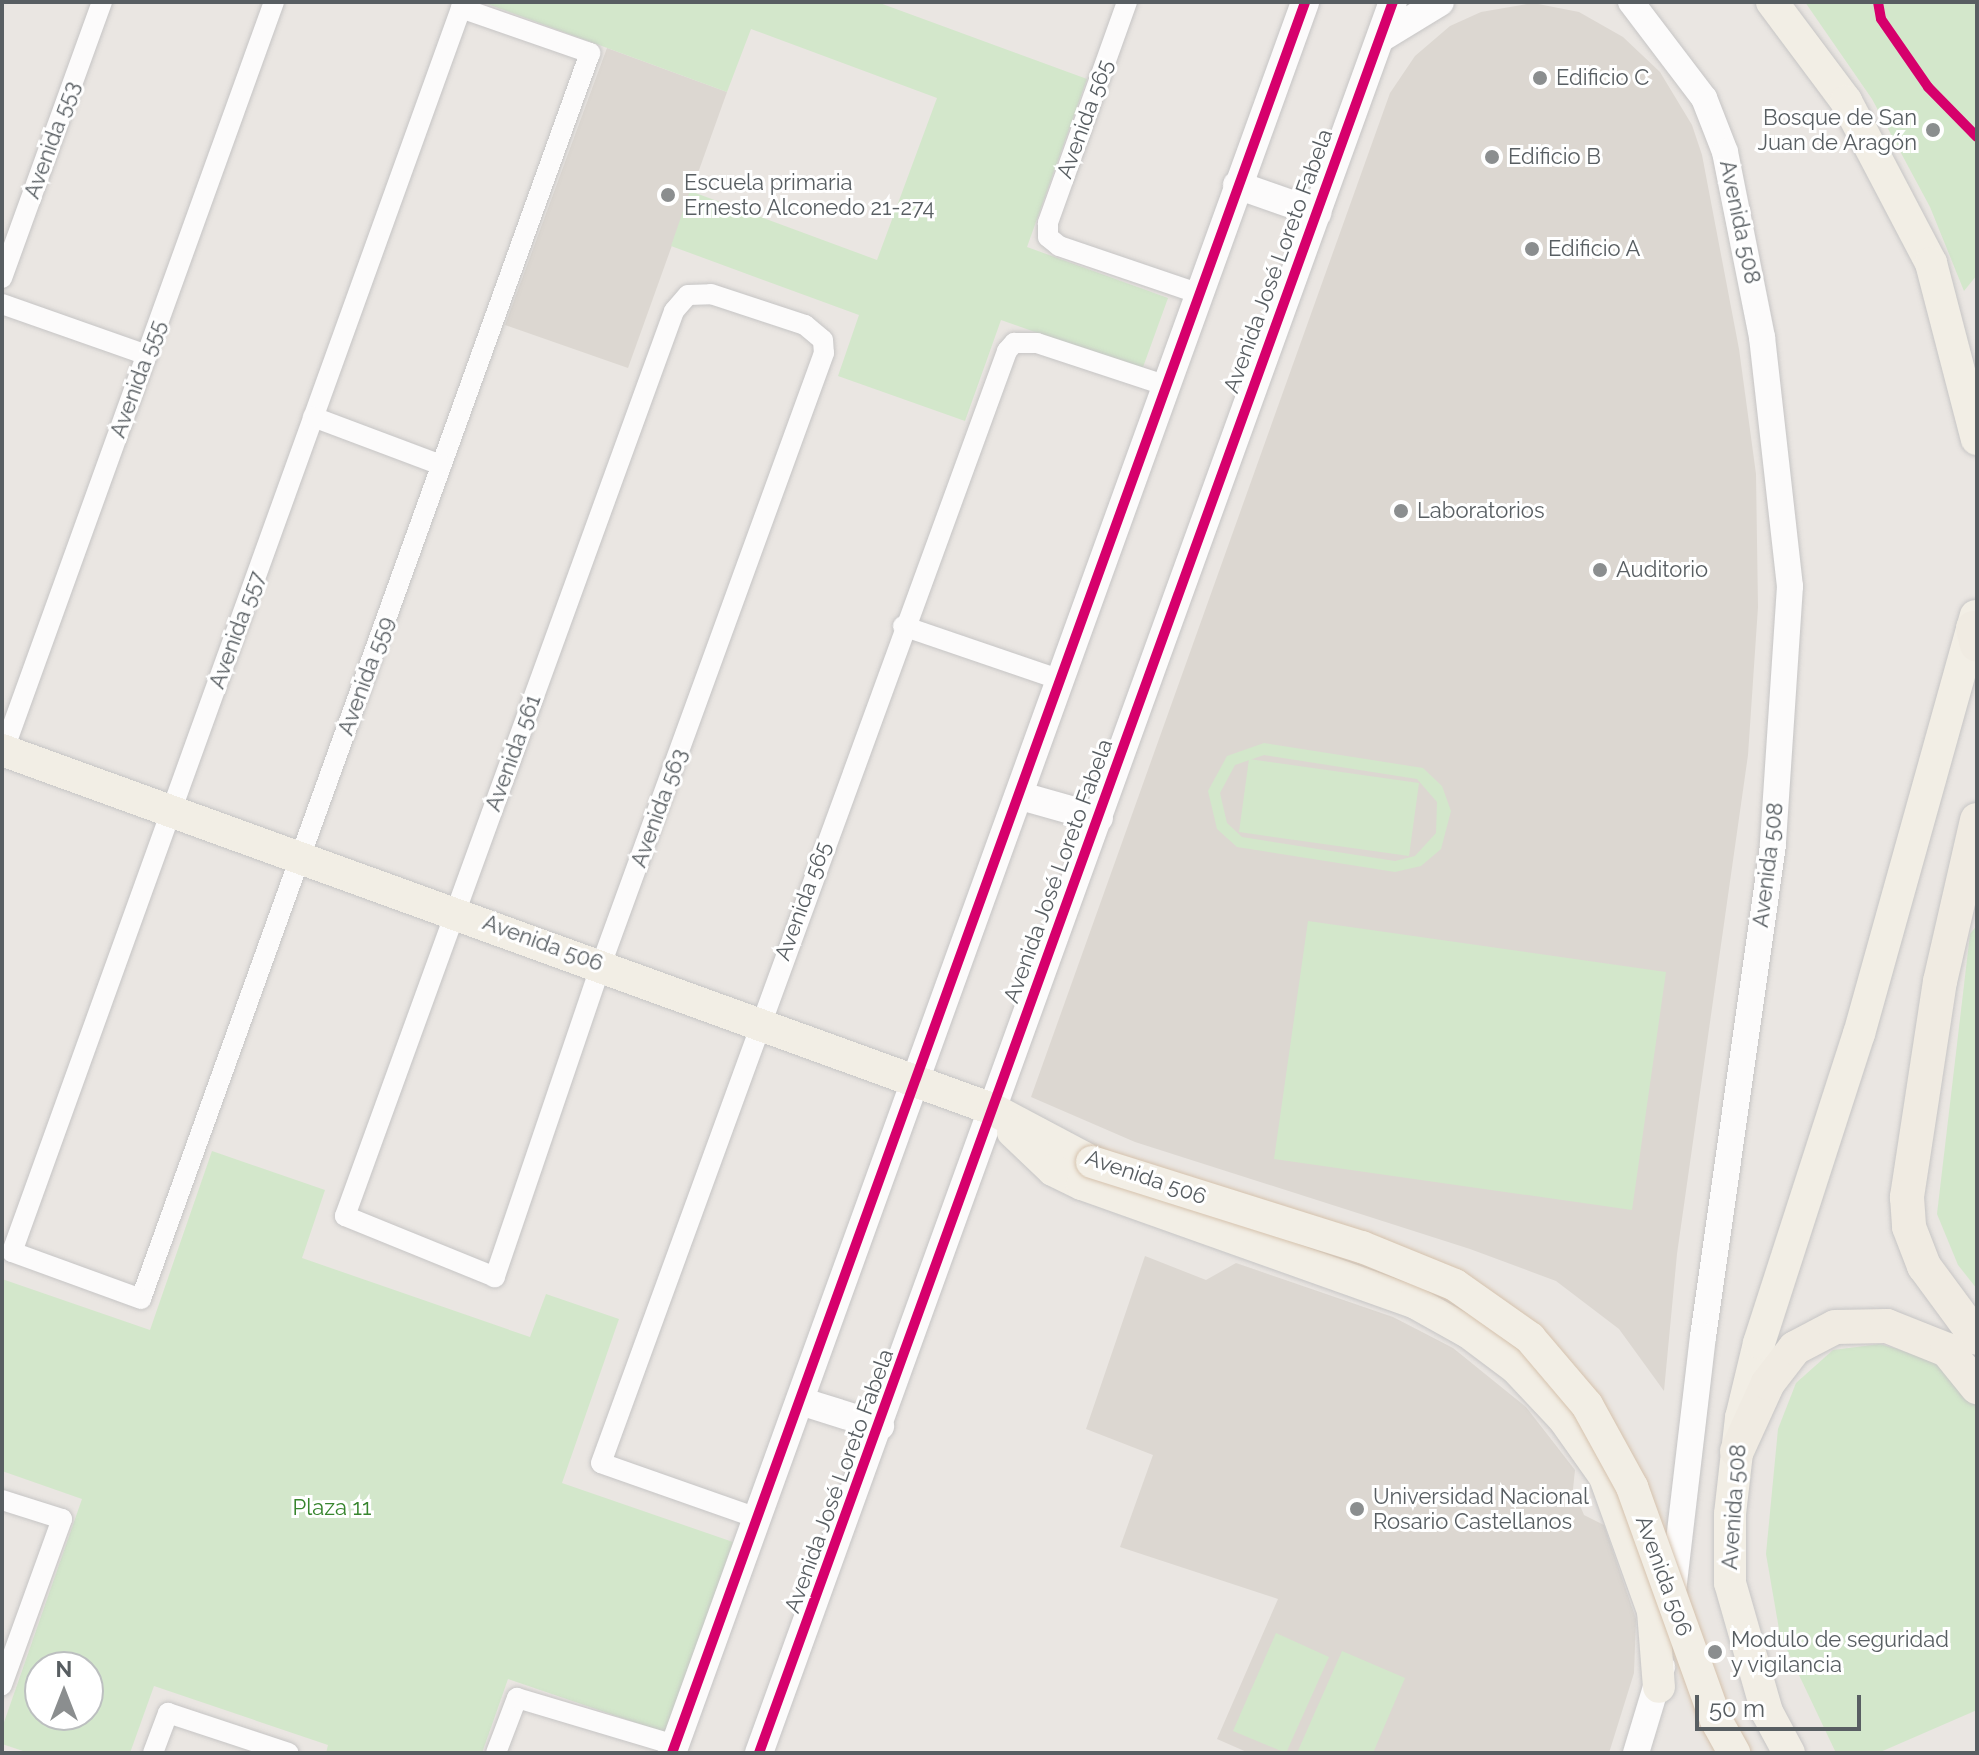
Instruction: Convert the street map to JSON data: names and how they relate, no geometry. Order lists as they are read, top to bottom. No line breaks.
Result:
{"streets":{"main road":["Avenida 508","Avenida José Loreto Fabela","Avenida 506"],"street":["Avenida 565","Avenida 553","Avenida 555","Avenida 557","Avenida 559","Avenida 561","Avenida 563"]},"crossings":[["Avenida 565","Avenida 506"],["Avenida José Loreto Fabela","Avenida 506"],["Avenida 555","Avenida 506"],["Avenida 557","Avenida 559"],["Avenida 557","Avenida 506"],["Avenida 559","Avenida 506"],["Avenida 561","Avenida 563"],["Avenida 561","Avenida 506"],["Avenida 563","Avenida 506"]],"parks":["Plaza 11"],"places":["Edificio C","Bosque de San Juan de Aragón","Edificio B","Escuela primaria Ernesto Alconedo 21-274","Edificio A","Laboratorios","Auditorio","Universidad Nacional Rosario Castellanos","Modulo de seguridad y vigilancia"],"scale_bar":"50 m","north":"top"}
